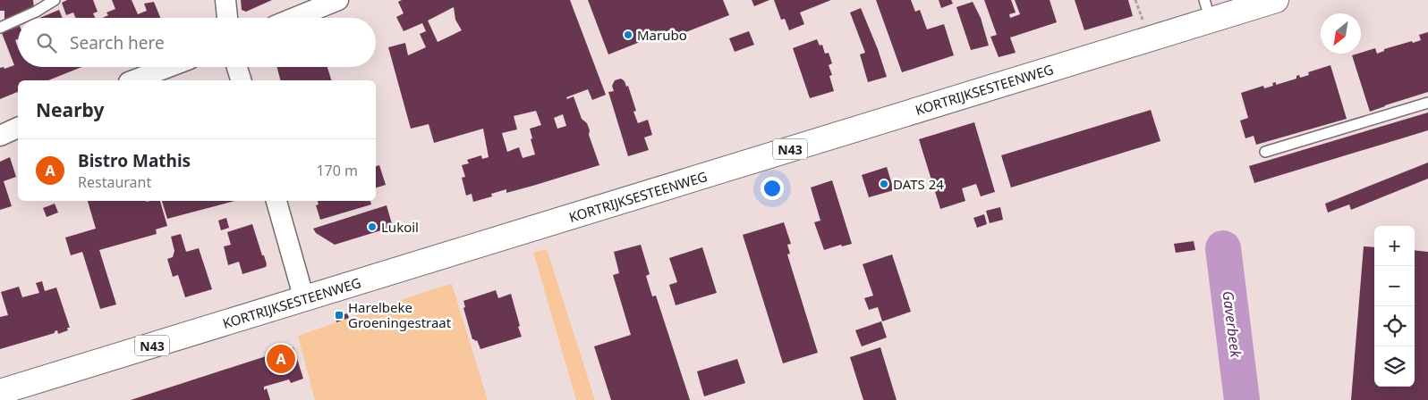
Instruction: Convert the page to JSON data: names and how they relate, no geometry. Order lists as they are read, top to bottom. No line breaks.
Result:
{"streets":{"main road":["KORTRIJKSESTEENWEG","N43"]},"water":["Gaverbeek"],"places":{"other":["Marubo","DATS 24","Lukoil"],"transit":["Harelbeke Groeningestraat"]},"north":"bottom left","page":{"search":"Search here","heading":"Nearby","list":[{"mark":"A","name":"Bistro Mathis","note":"Restaurant","value":"170 m"}],"map_buttons":["+","−"],"pins":"A"}}
